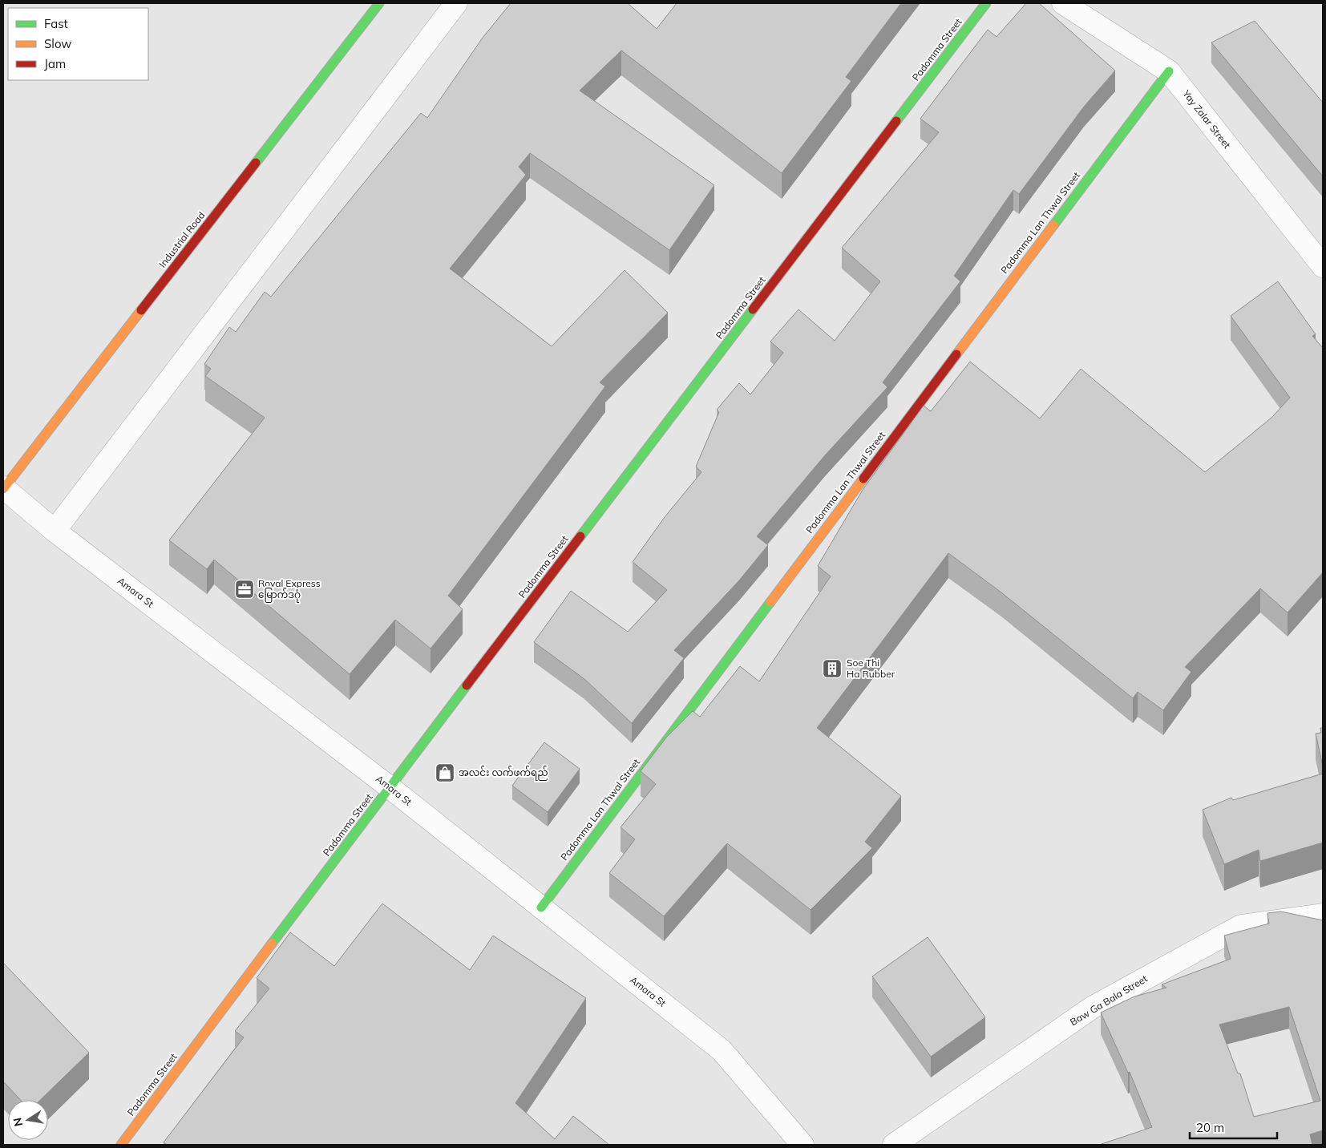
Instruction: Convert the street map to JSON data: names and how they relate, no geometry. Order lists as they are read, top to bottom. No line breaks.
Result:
{"streets":{"street":["Padomma Street","Yay Zalar Street","Padomma Lan Thwal Street","Industrial Road","Amara St","Baw Ga Bala Street"]},"crossings":[["Padomma Street","Amara St"],["Yay Zalar Street","Padomma Lan Thwal Street"],["Padomma Lan Thwal Street","Amara St"],["Industrial Road","Amara St"]],"places":{"office":["Royal Express မြောက်ဒဂုံ"],"building":["Soe Thi Ha Rubber"],"shop":["အလင်း လက်ဖက်ရည်"]},"legend":["Fast","Slow","Jam"],"scale_bar":"20 m","north":"left"}
